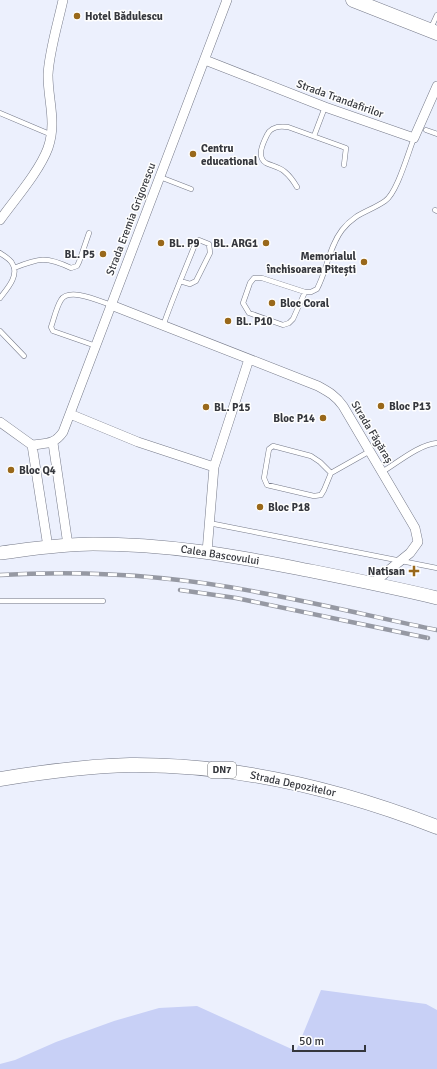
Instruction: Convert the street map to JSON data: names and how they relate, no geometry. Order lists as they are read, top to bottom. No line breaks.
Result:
{"streets":{"main road":["DN7","Strada Depozitelor"],"street":["Strada Trandafirilor","Strada Eremia Grigorescu","Strada Făgăraș","Calea Bascovului"]},"crossings":[["Strada Trandafirilor","Strada Eremia Grigorescu"],["Strada Eremia Grigorescu","Strada Făgăraș"],["Strada Făgăraș","Calea Bascovului"]],"places":{"other":["Hotel Bădulescu","Centru educational","BL. P9","BL. ARG1","BL. P5","Memorialul închisoarea Pitești","Bloc Coral","BL. P10","Bloc P13","BL. P15","Bloc P14","Bloc Q4","Bloc P18"],"health":["Natisan"]},"scale_bar":"50 m"}
